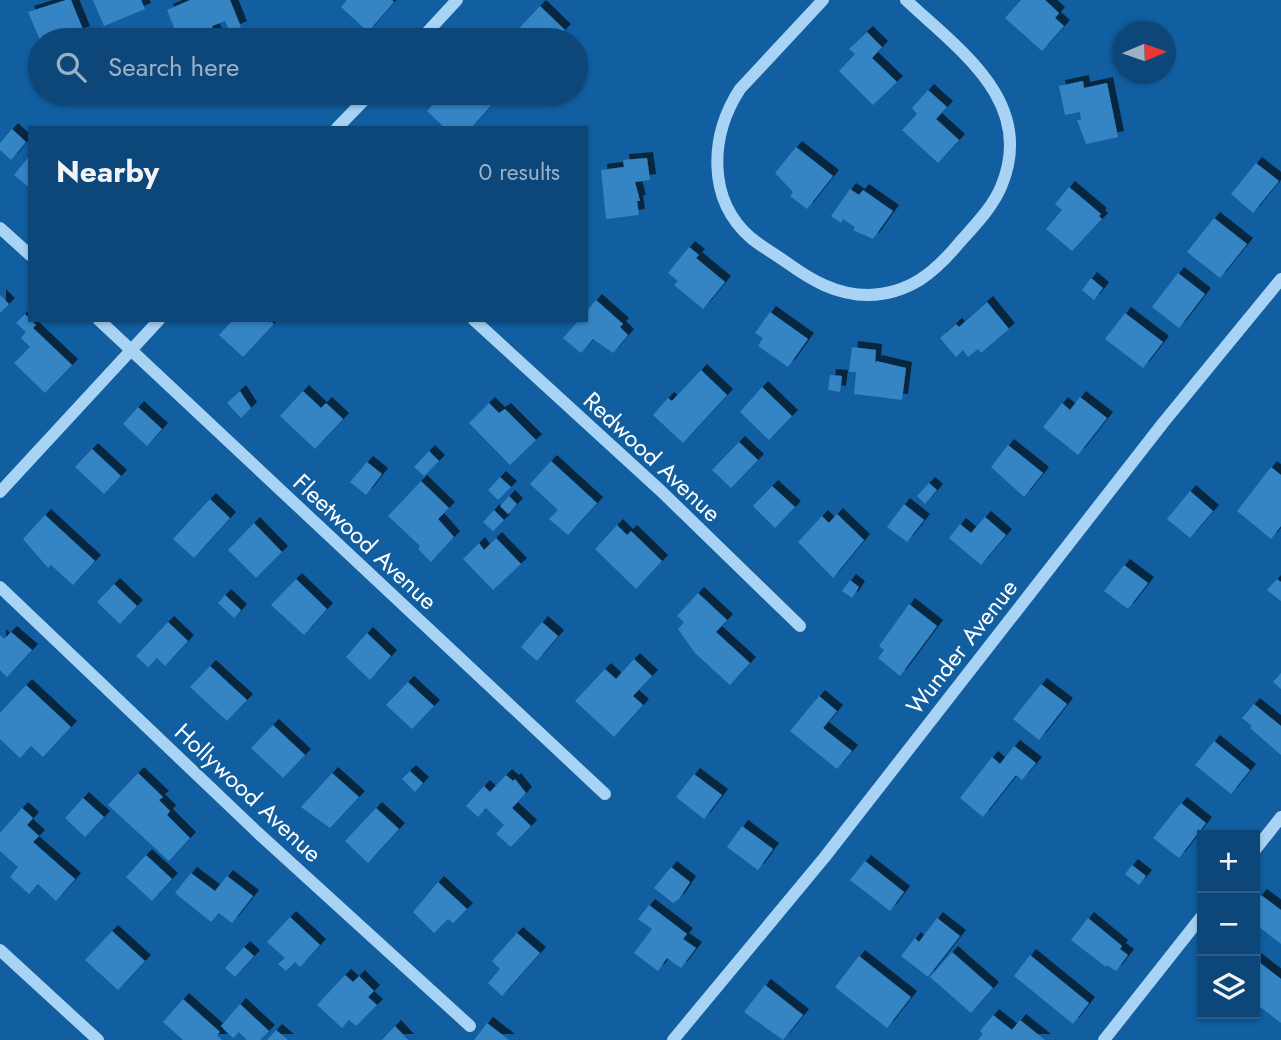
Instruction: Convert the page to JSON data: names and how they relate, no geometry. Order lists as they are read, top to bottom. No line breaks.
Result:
{"streets":{"street":["Redwood Avenue","Fleetwood Avenue","Wunder Avenue","Hollywood Avenue"]},"north":"right","page":{"search":"Search here","heading":["Nearby","0 results"],"map_buttons":["+","−"]}}
